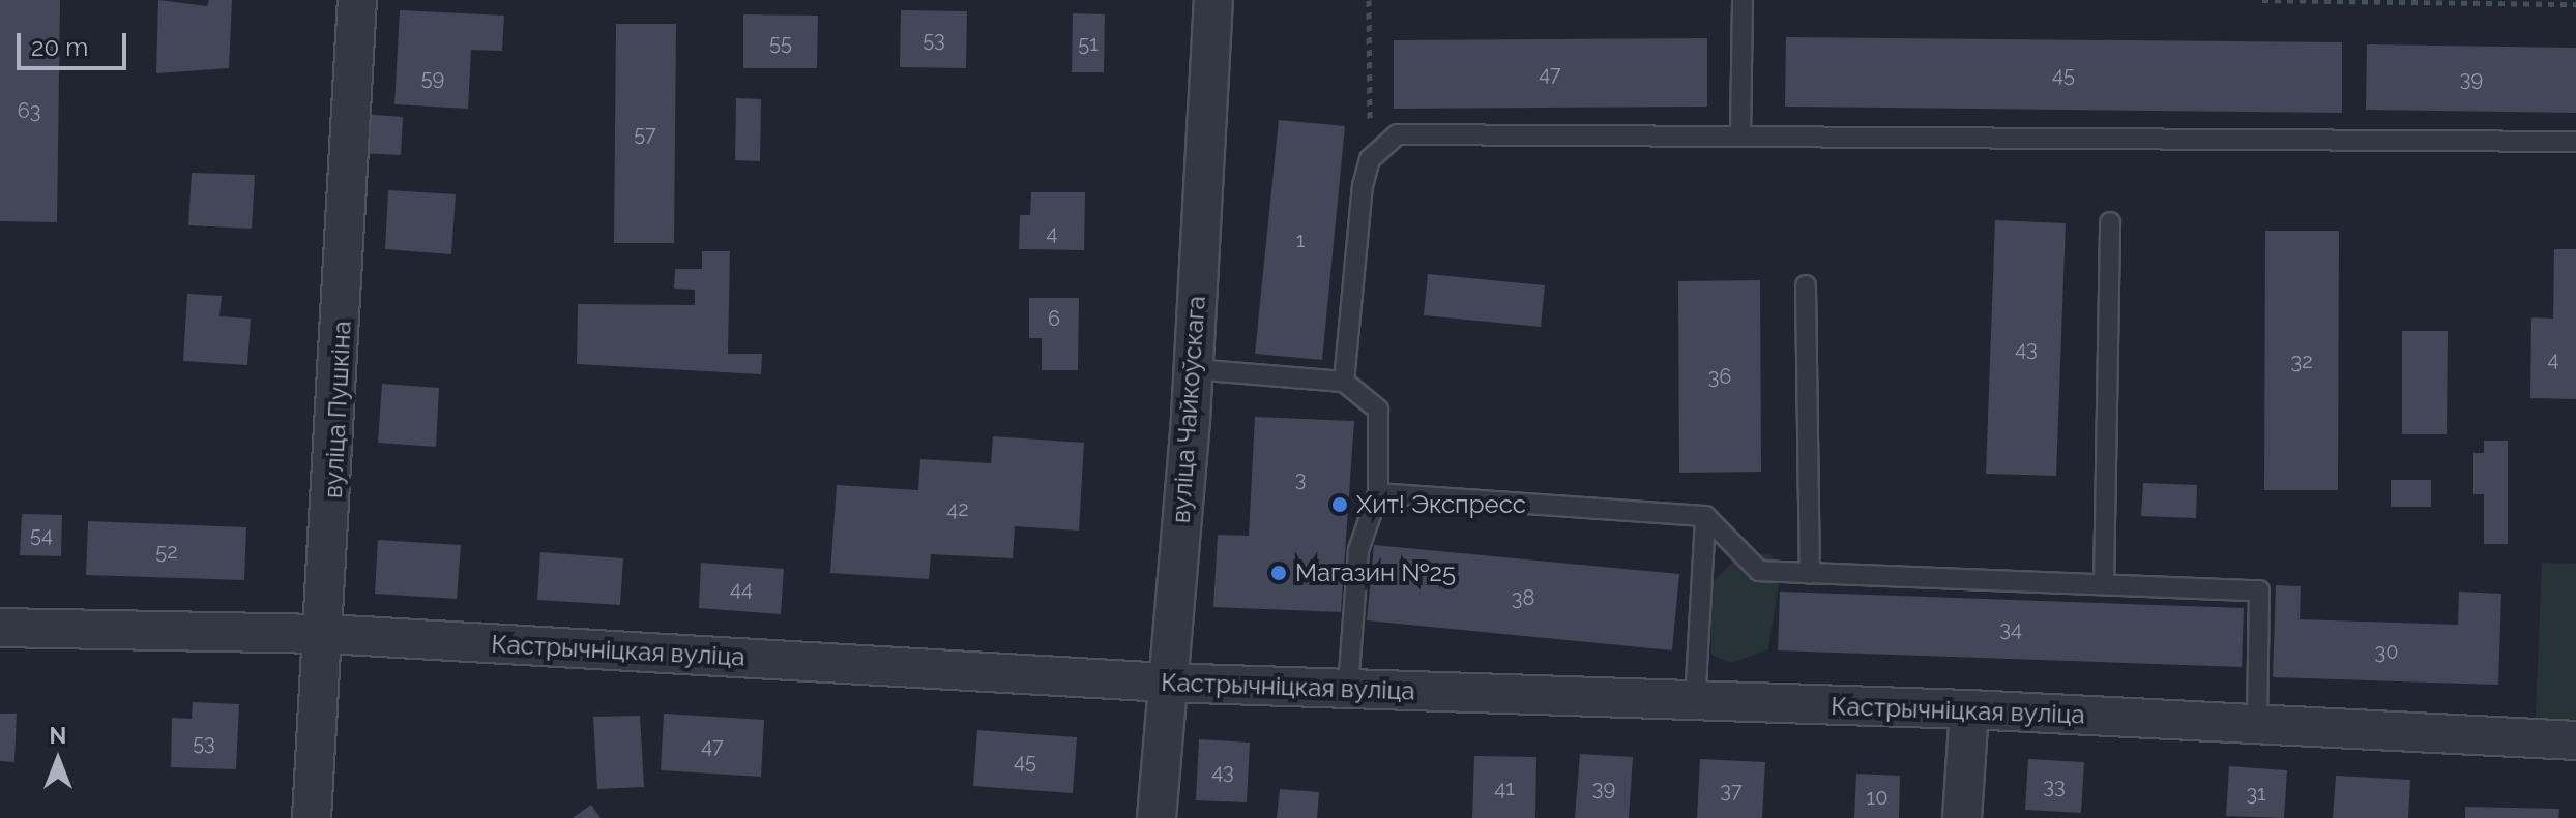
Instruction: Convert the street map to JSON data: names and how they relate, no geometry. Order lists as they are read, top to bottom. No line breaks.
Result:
{"streets":{"street":["вуліца Пушкіна","вуліца Чайкоўскага","Кастрычніцкая вуліца"]},"crossings":[["вуліца Пушкіна","Кастрычніцкая вуліца"],["вуліца Чайкоўскага","Кастрычніцкая вуліца"]],"places":["Хит! Экспресс","Магазин №25"],"house_numbers":["53","55","51","47","45","59","39","63","57","4","1","6","43","4","32","36","3","42","54","52","44","38","34","30","53","47","45","43","33","41","39","37","31","10"],"scale_bar":"20 m","north":"top"}
